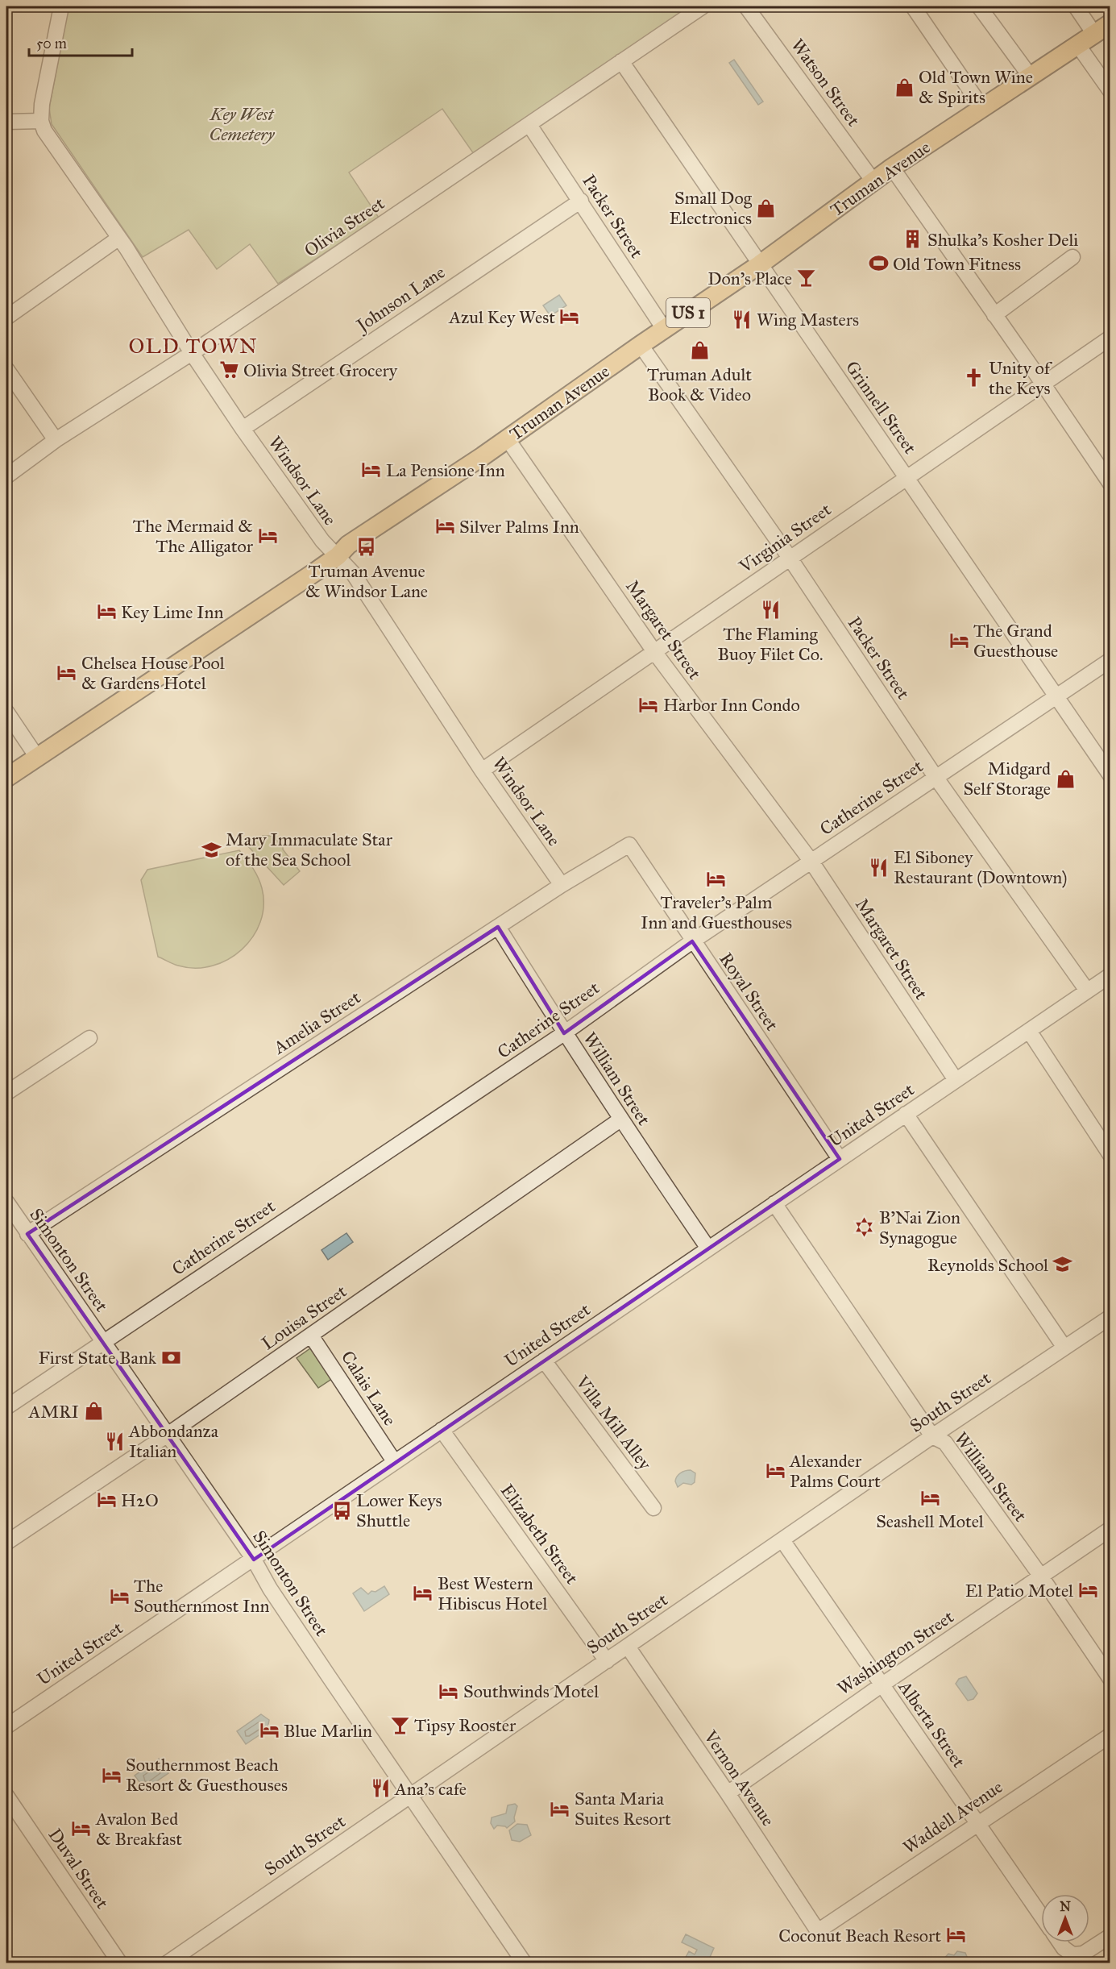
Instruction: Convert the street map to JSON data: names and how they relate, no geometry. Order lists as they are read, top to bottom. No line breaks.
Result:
{"streets":{"main road":["Truman Avenue","US 1"],"street":["Watson Street","Packer Street","Olivia Street","Johnson Lane","Grinnell Street","Windsor Lane","Virginia Street","Margaret Street","Catherine Street","Royal Street","Amelia Street","William Street","United Street","Simonton Street","Louisa Street","Calais Lane","South Street","Villa Mill Alley","Elizabeth Street","Washington Street","Alberta Street","Vernon Avenue","Waddell Avenue","Duval Street"]},"crossings":[["Watson Street","Truman Avenue"],["Truman Avenue","Packer Street"],["Truman Avenue","Grinnell Street"],["Truman Avenue","Windsor Lane"],["Truman Avenue","Margaret Street"],["Packer Street","Olivia Street"],["Packer Street","Johnson Lane"],["Packer Street","Virginia Street"],["Packer Street","Catherine Street"],["Packer Street","United Street"],["Olivia Street","Grinnell Street"],["Olivia Street","Windsor Lane"],["Johnson Lane","Windsor Lane"],["Grinnell Street","Virginia Street"],["Grinnell Street","Catherine Street"],["Windsor Lane","Virginia Street"],["Windsor Lane","Amelia Street"],["Virginia Street","Margaret Street"],["Margaret Street","Catherine Street"],["Margaret Street","United Street"],["Catherine Street","Royal Street"],["Catherine Street","William Street"],["Catherine Street","Simonton Street"],["Royal Street","Amelia Street"],["Royal Street","United Street"],["Amelia Street","William Street"],["Amelia Street","Simonton Street"],["William Street","United Street"],["William Street","Louisa Street"],["William Street","South Street"],["William Street","Washington Street"],["United Street","Simonton Street"],["United Street","Calais Lane"],["United Street","Villa Mill Alley"],["United Street","Elizabeth Street"],["Simonton Street","Louisa Street"],["Simonton Street","South Street"],["Louisa Street","Calais Lane"],["South Street","Elizabeth Street"],["South Street","Alberta Street"],["South Street","Vernon Avenue"],["Washington Street","Alberta Street"],["Washington Street","Vernon Avenue"],["Alberta Street","Waddell Avenue"],["Vernon Avenue","Waddell Avenue"]],"districts":["OLD TOWN"],"parks":["Key West Cemetery"],"places":{"shop":["Old Town Wine & Spirits","Small Dog Electronics","Truman Adult Book & Video","Midgard Self Storage","AMRI"],"building":["Shulka's Kosher Deli"],"sports":["Old Town Fitness"],"bar":["Don's Place","Tipsy Rooster"],"hotel":["Azul Key West","La Pensione Inn","Silver Palms Inn","The Mermaid & The Alligator","Key Lime Inn","The Grand Guesthouse","Chelsea House Pool & Gardens Hotel","Harbor Inn Condo","Traveler's Palm Inn and Guesthouses","Alexander Palms Court","Seashell Motel","H2O","El Patio Motel","Best Western Hibiscus Hotel","The Southernmost Inn","Southwinds Motel","Blue Marlin","Southernmost Beach Resort & Guesthouses","Santa Maria Suites Resort","Avalon Bed & Breakfast","Coconut Beach Resort"],"restaurant":["Wing Masters","The Flaming Buoy Filet Co.","El Siboney Restaurant (Downtown)","Abbondanza Italian","Ana's cafe"],"supermarket":["Olivia Street Grocery"],"church":["Unity of the Keys"],"bus stop":["Truman Avenue & Windsor Lane","Lower Keys Shuttle"],"school or university":["Mary Immaculate Star of the Sea School","Reynolds School"],"synagogue":["B'Nai Zion Synagogue"],"bank":["First State Bank"]},"scale_bar":"50 m","north":"top"}
